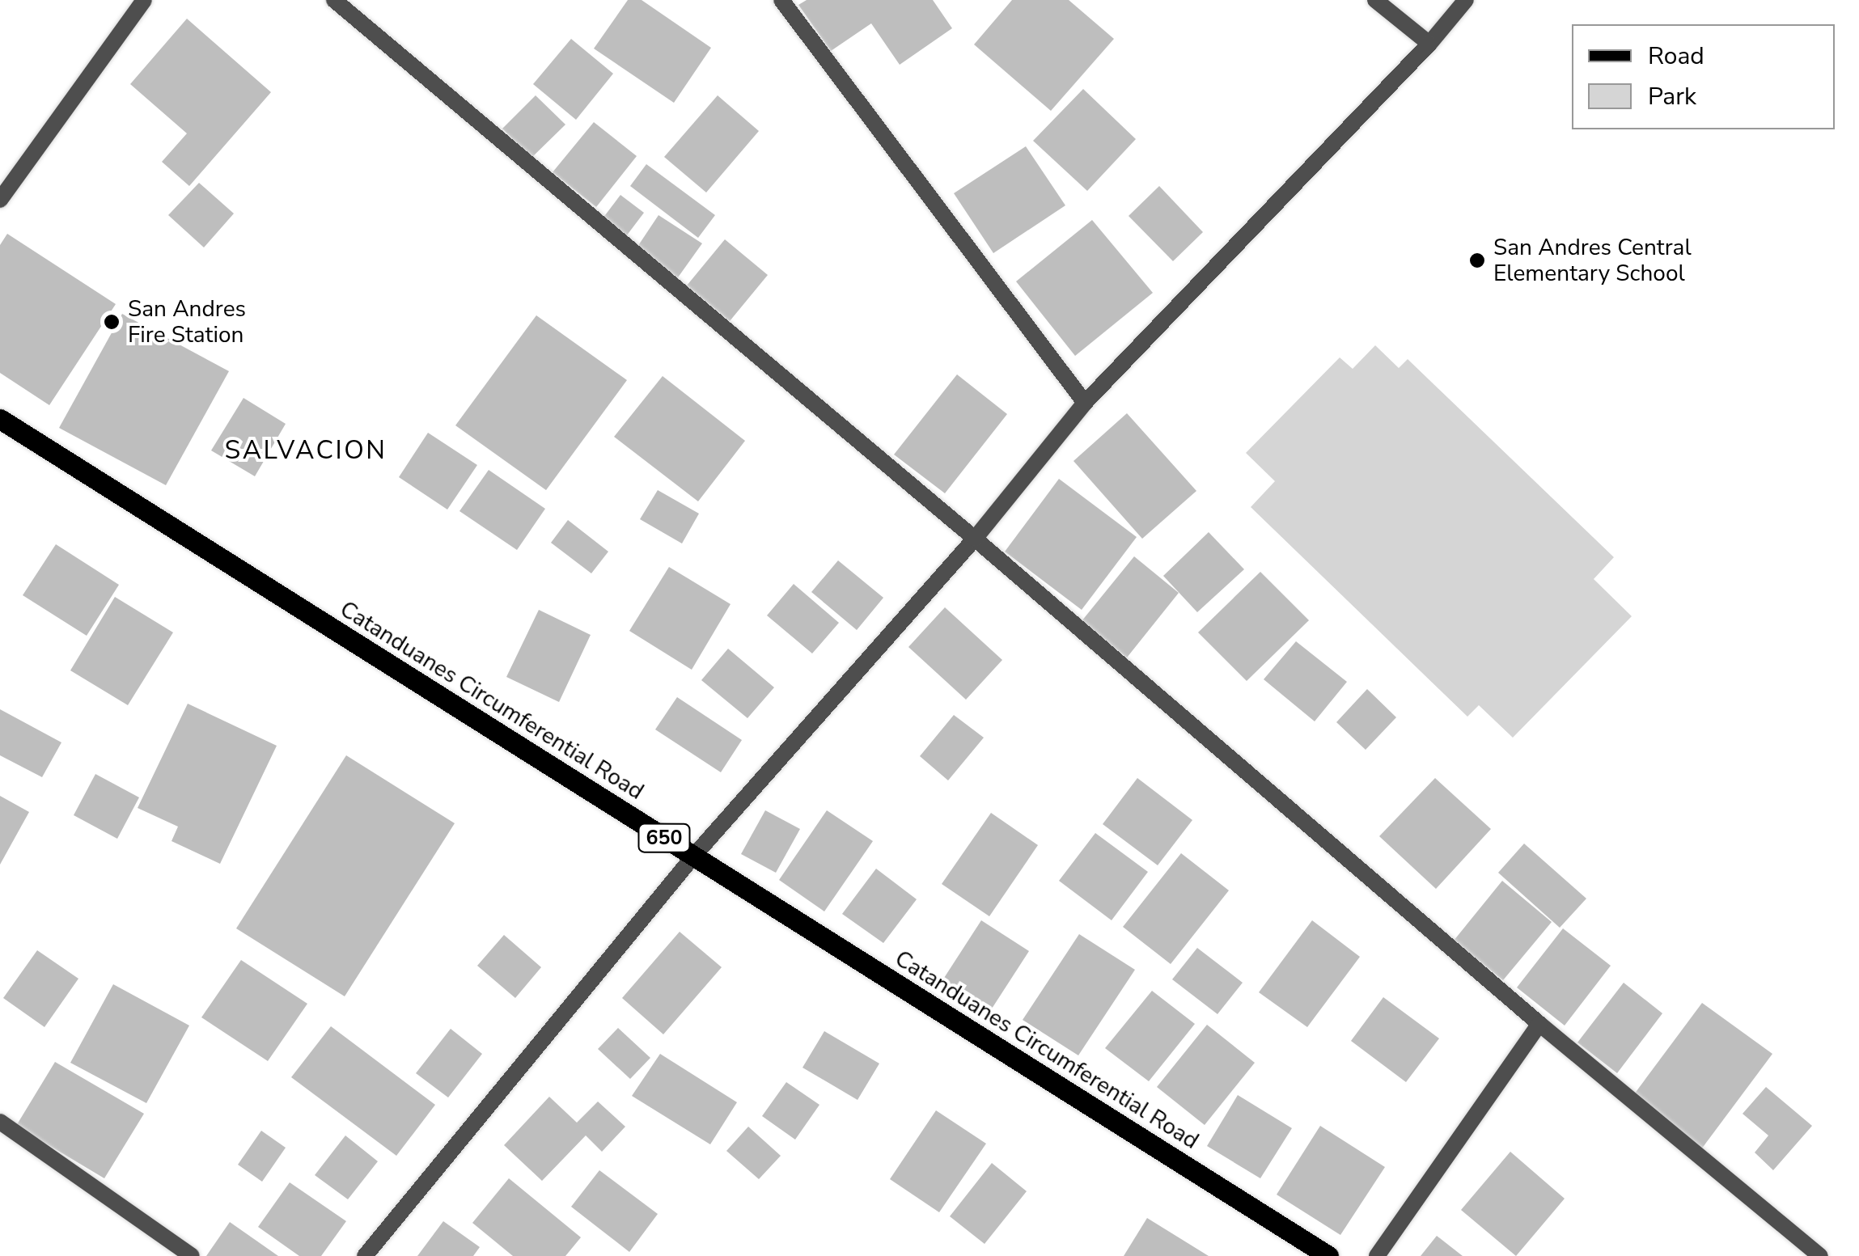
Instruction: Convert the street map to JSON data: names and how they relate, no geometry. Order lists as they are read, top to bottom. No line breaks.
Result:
{"streets":{"main road":["Catanduanes Circumferential Road","650"]},"districts":["SALVACION"],"places":["San Andres Central Elementary School","San Andres Fire Station"],"legend":["Road","Park"]}
